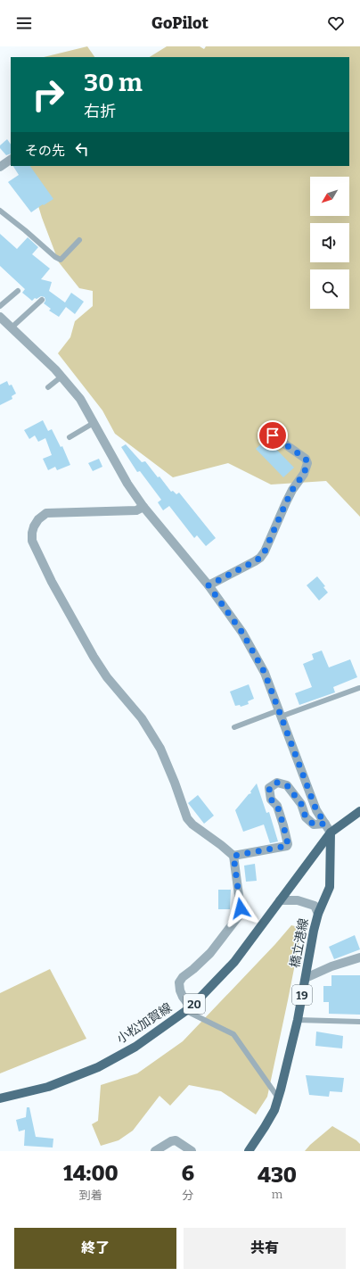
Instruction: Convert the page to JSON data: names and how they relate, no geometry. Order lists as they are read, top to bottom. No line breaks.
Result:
{"streets":{"main road":["橋立港線","19","20","小松加賀線"]},"crossings":[["橋立港線","小松加賀線"]],"north":"bottom left","page":{"header":"GoPilot","turn":["30 m","右折"],"then":"その先","eta":["14:00","到着","6","分","430","m"],"buttons":["終了","共有"]}}
